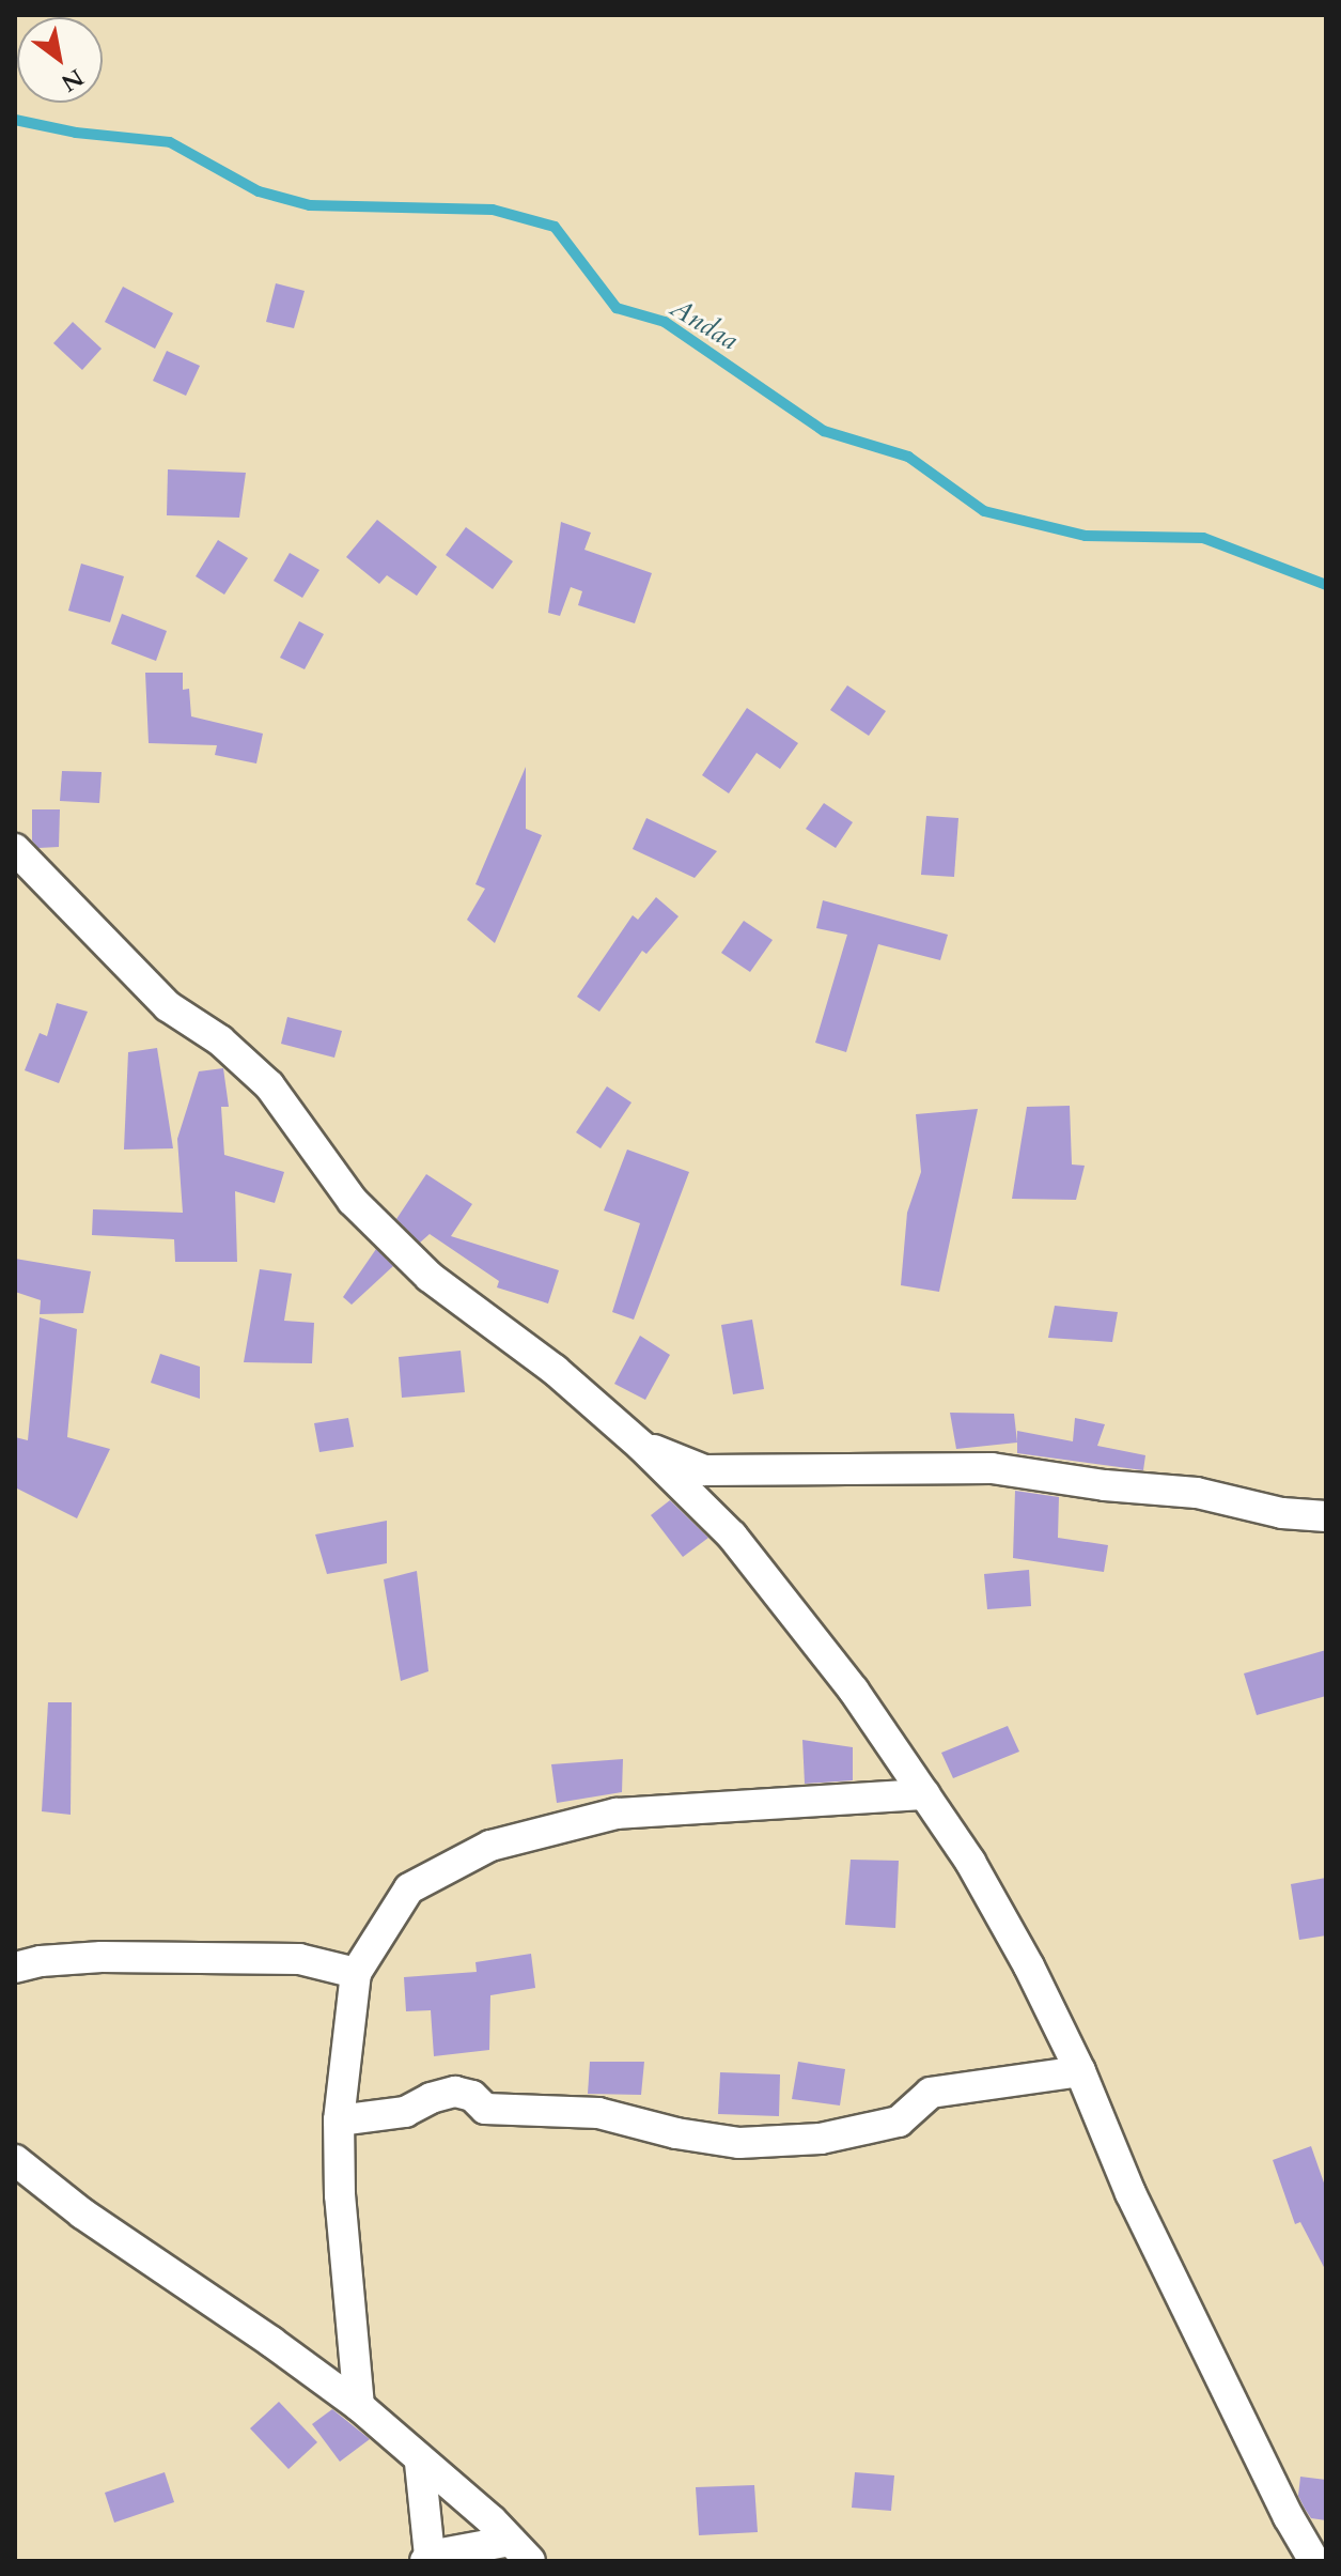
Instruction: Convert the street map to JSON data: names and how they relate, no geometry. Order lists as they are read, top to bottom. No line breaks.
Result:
{"water":["Andaa"],"north":"bottom right"}
